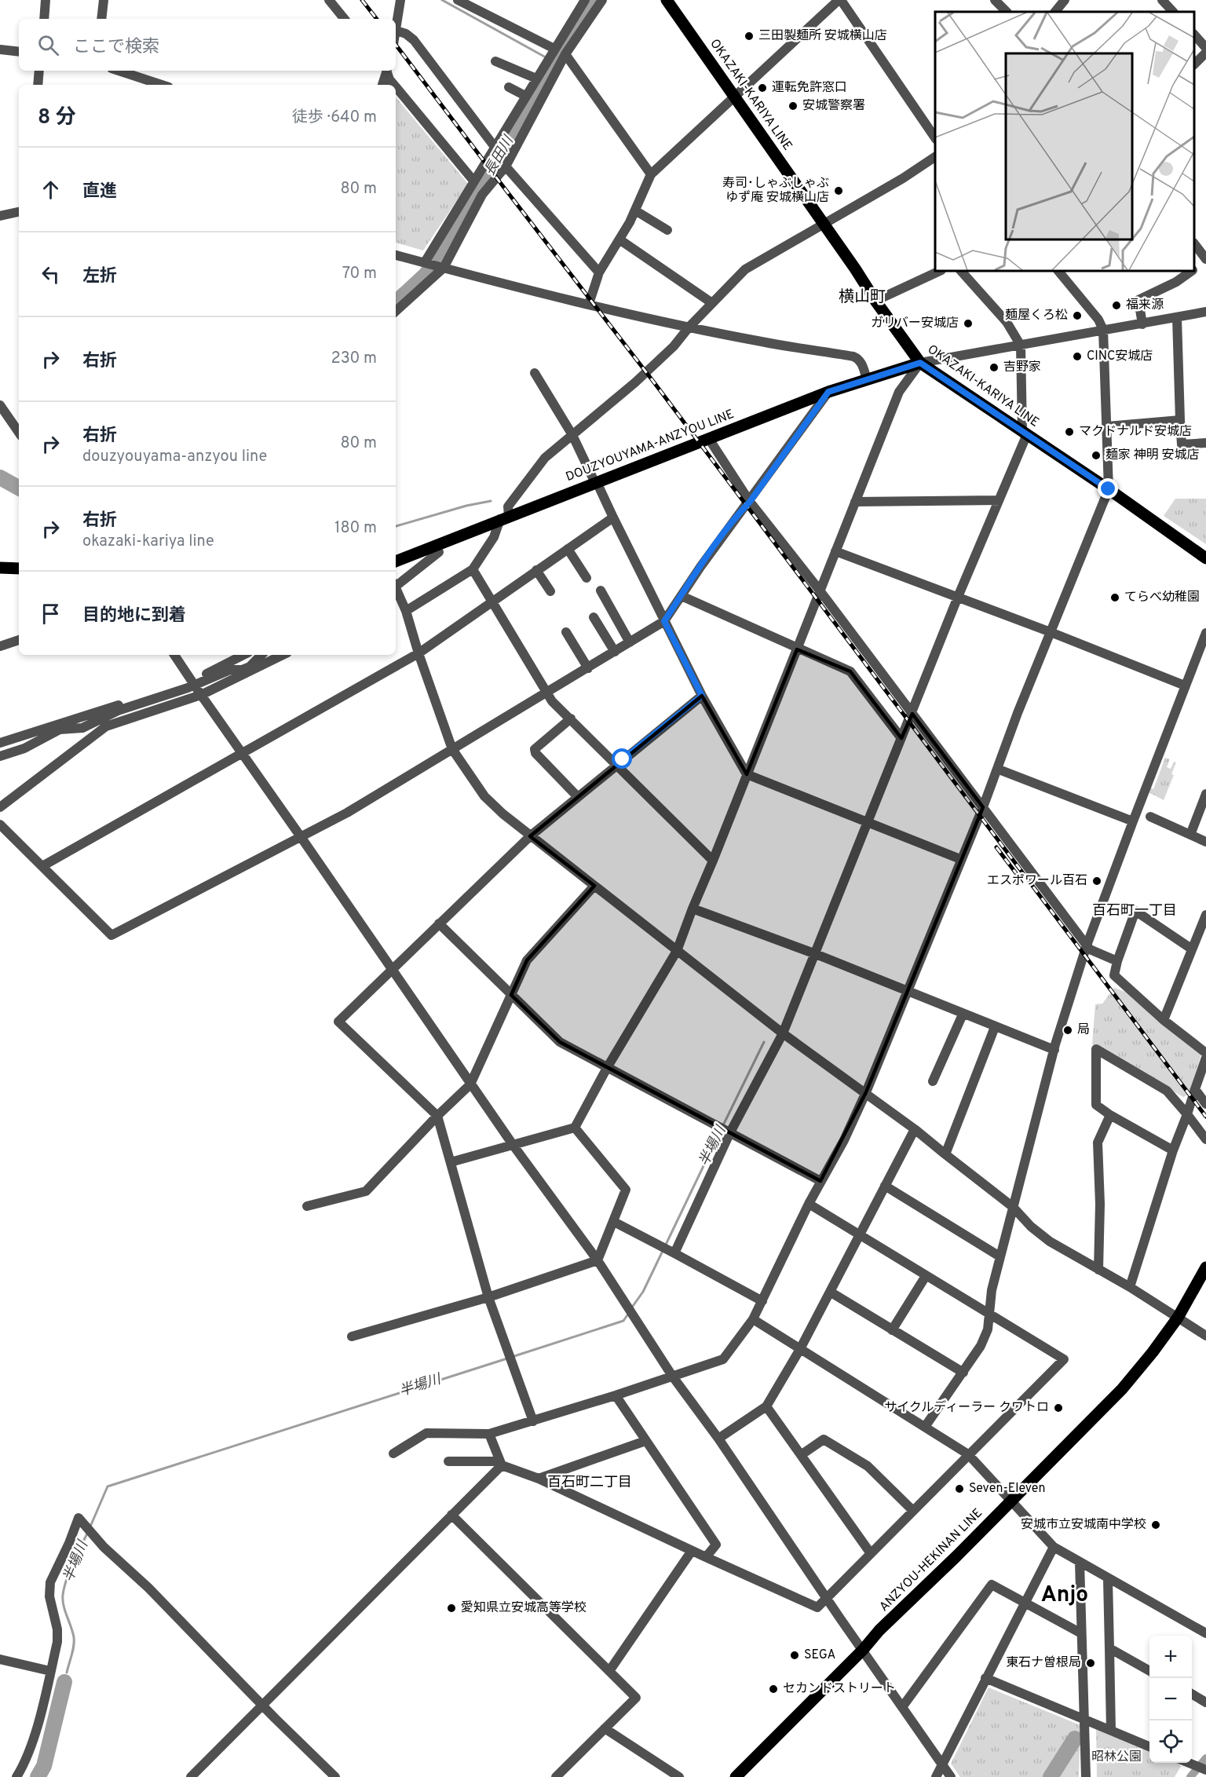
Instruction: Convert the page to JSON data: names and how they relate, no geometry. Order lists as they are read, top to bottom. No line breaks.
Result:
{"streets":{"main road":["OKAZAKI-KARIYA LINE","DOUZYOUYAMA-ANZYOU LINE","ANZYOU-HEKINAN LINE"]},"crossings":[["OKAZAKI-KARIYA LINE","DOUZYOUYAMA-ANZYOU LINE"]],"districts":["横山町","百石町一丁目","百石町二丁目","Anjo"],"water":["長田川","半場川"],"parks":["昭林公園"],"places":["三田製麺所 安城横山店","運転免許窓口","安城警察署","寿司･しゃぶしゃぶ ゆず庵 安城横山店","福来源","麺屋くろ松","ガリバー安城店","CINC安城店","吉野家","マクドナルド安城店","麺家 神明 安城店","てらべ幼稚園","エスポワール百石","局","サイクルディーラー クワトロ","Seven-Eleven","安城市立安城南中学校","愛知県立安城高等学校","SEGA","東石ナ曽根局","セカンドストリート"],"page":{"search":"ここで検索","heading":["8 分","徒歩 · 640 m"],"list":[["直進","80 m"],["左折","70 m"],["右折","230 m"],["右折","douzyouyama-anzyou line","80 m"],["右折","okazaki-kariya line","180 m"],"目的地に到着"],"map_buttons":["+","−"]}}
